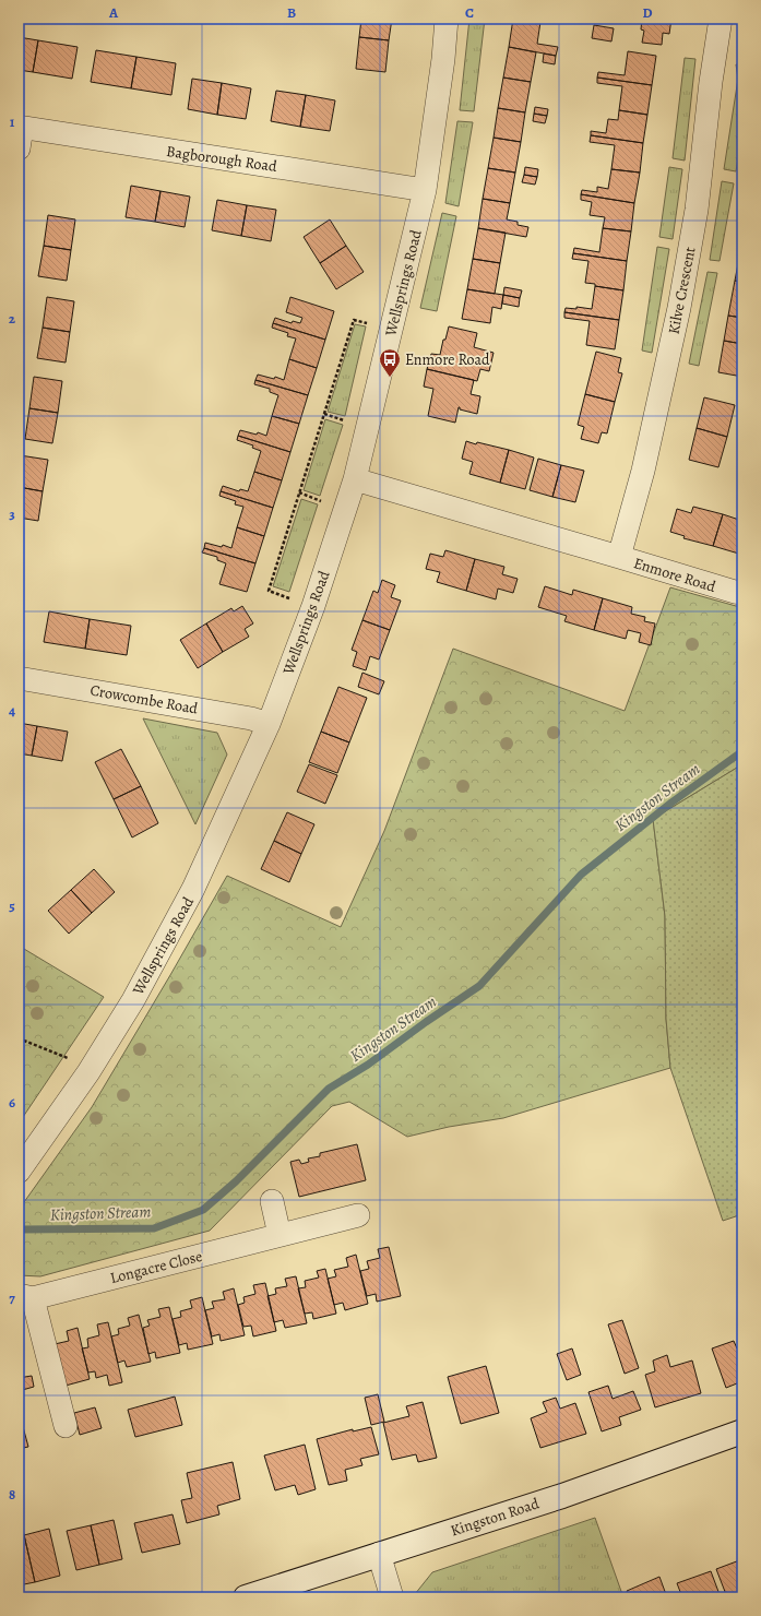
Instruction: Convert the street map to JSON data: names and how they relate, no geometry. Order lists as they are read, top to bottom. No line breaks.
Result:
{"streets":{"street":["Bagborough Road","Wellsprings Road","Kilve Crescent","Enmore Road","Crowcombe Road","Longacre Close","Kingston Road"]},"crossings":[["Bagborough Road","Wellsprings Road"],["Wellsprings Road","Enmore Road"],["Wellsprings Road","Crowcombe Road"],["Kilve Crescent","Enmore Road"]],"water":["Kingston Stream"],"places":{"bus stop":["Enmore Road"]},"grid":{"columns":["A","B","C","D"],"rows":["1","2","3","4","5","6","7","8"]}}
